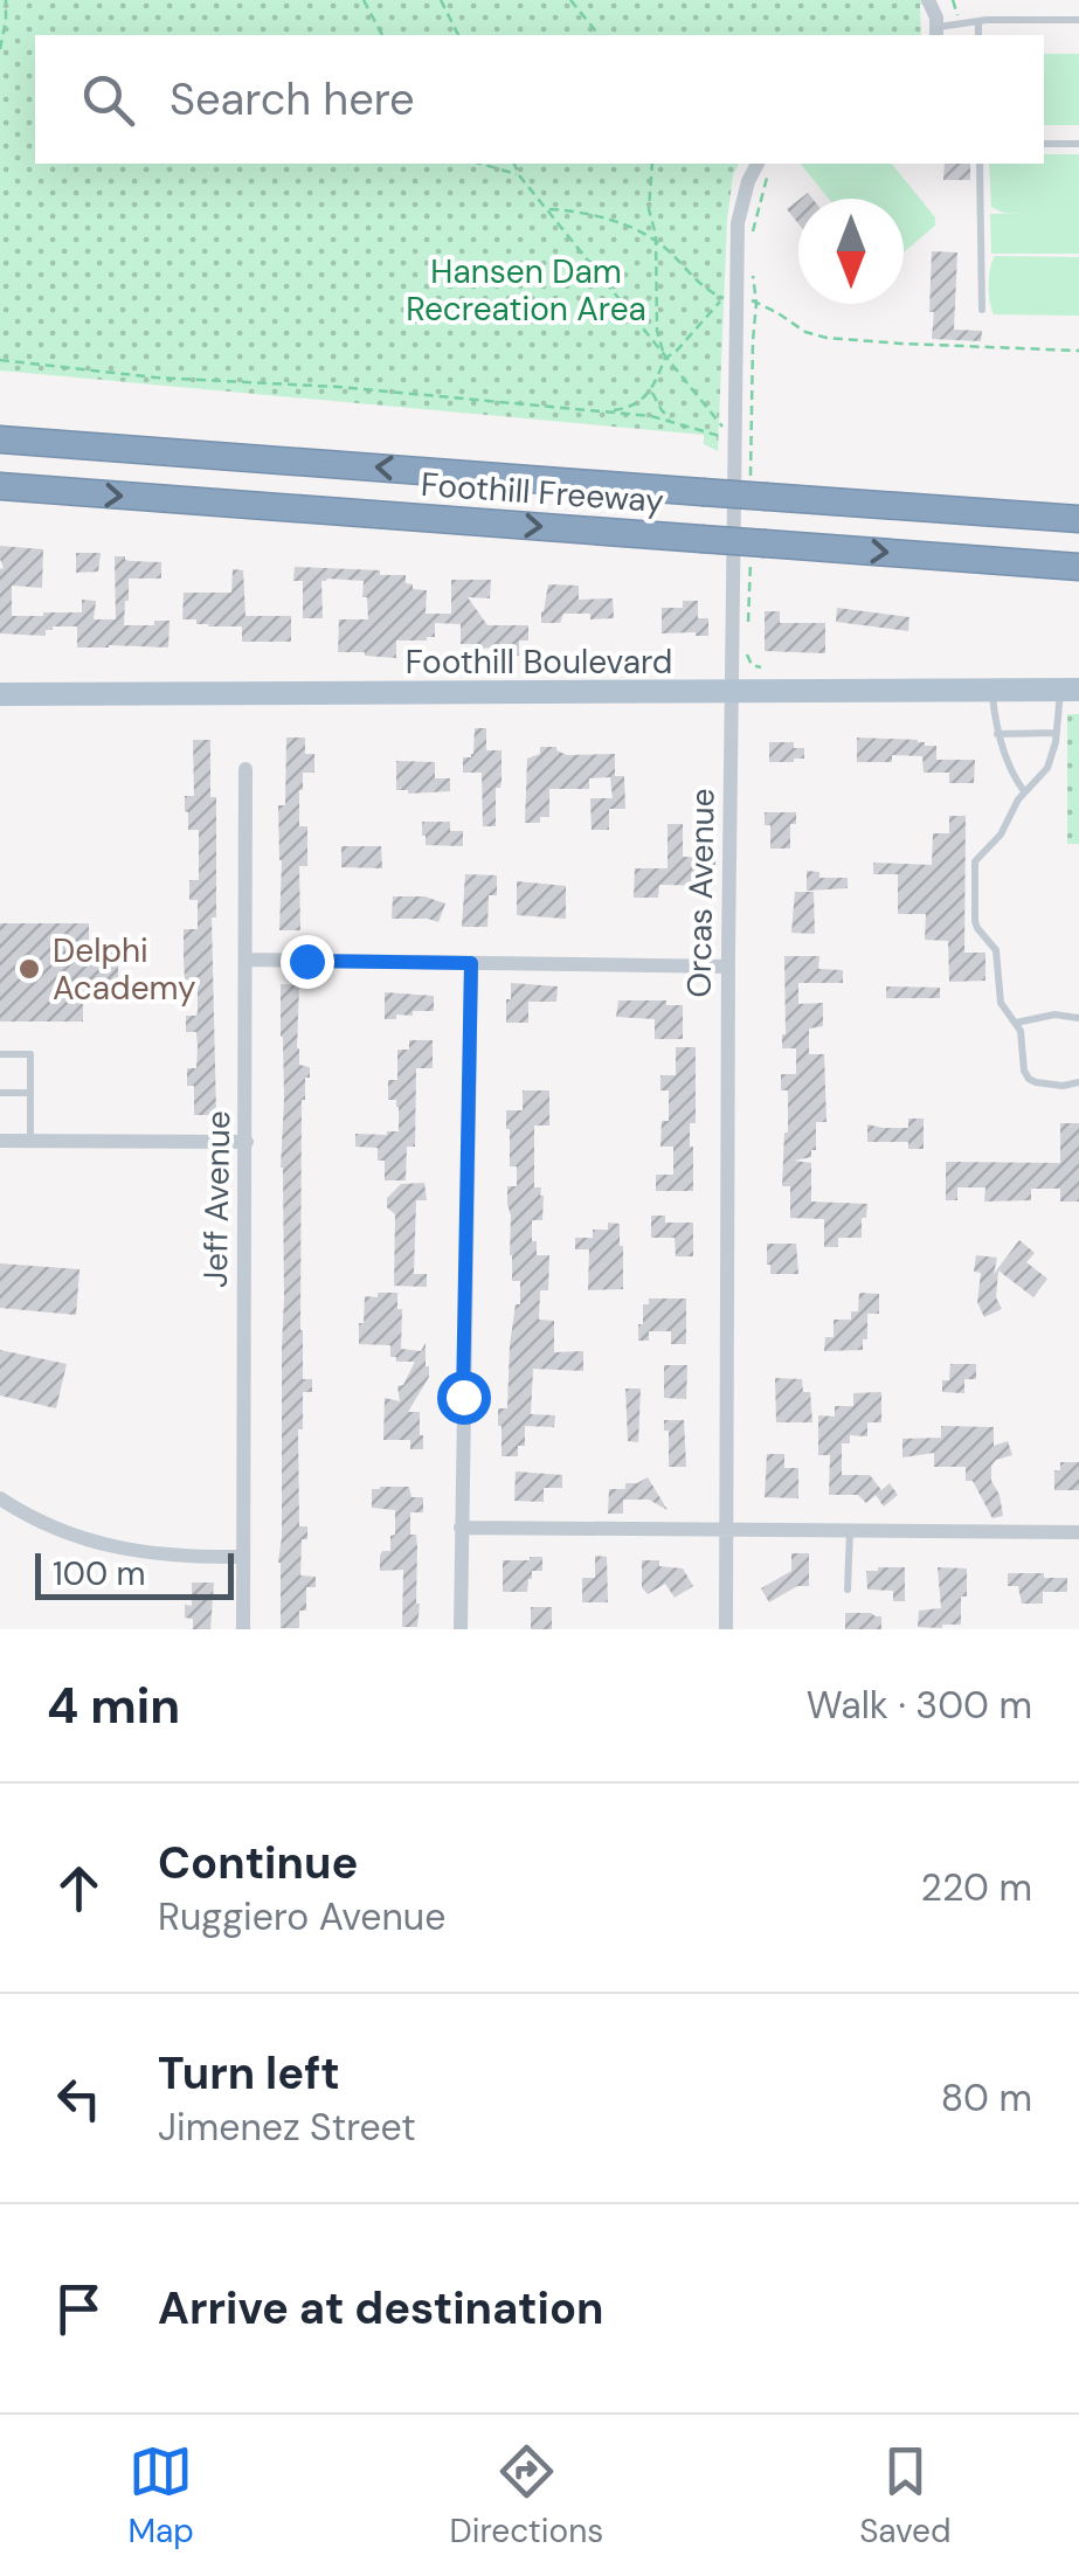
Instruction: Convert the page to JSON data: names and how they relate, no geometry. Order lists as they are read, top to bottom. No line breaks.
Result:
{"streets":{"highway":["Foothill Freeway"],"main road":["Foothill Boulevard"],"street":["Orcas Avenue","Jeff Avenue"]},"crossings":[["Foothill Boulevard","Orcas Avenue"]],"parks":["Hansen Dam Recreation Area"],"places":["Delphi Academy"],"scale_bar":"100 m","north":"bottom","page":{"search":"Search here","scale":"100 m","heading":["4 min","Walk · 300 m"],"list":[["Continue","Ruggiero Avenue","220 m"],["Turn left","Jimenez Street","80 m"],"Arrive at destination"],"nav":["Map","Directions","Saved"]}}
